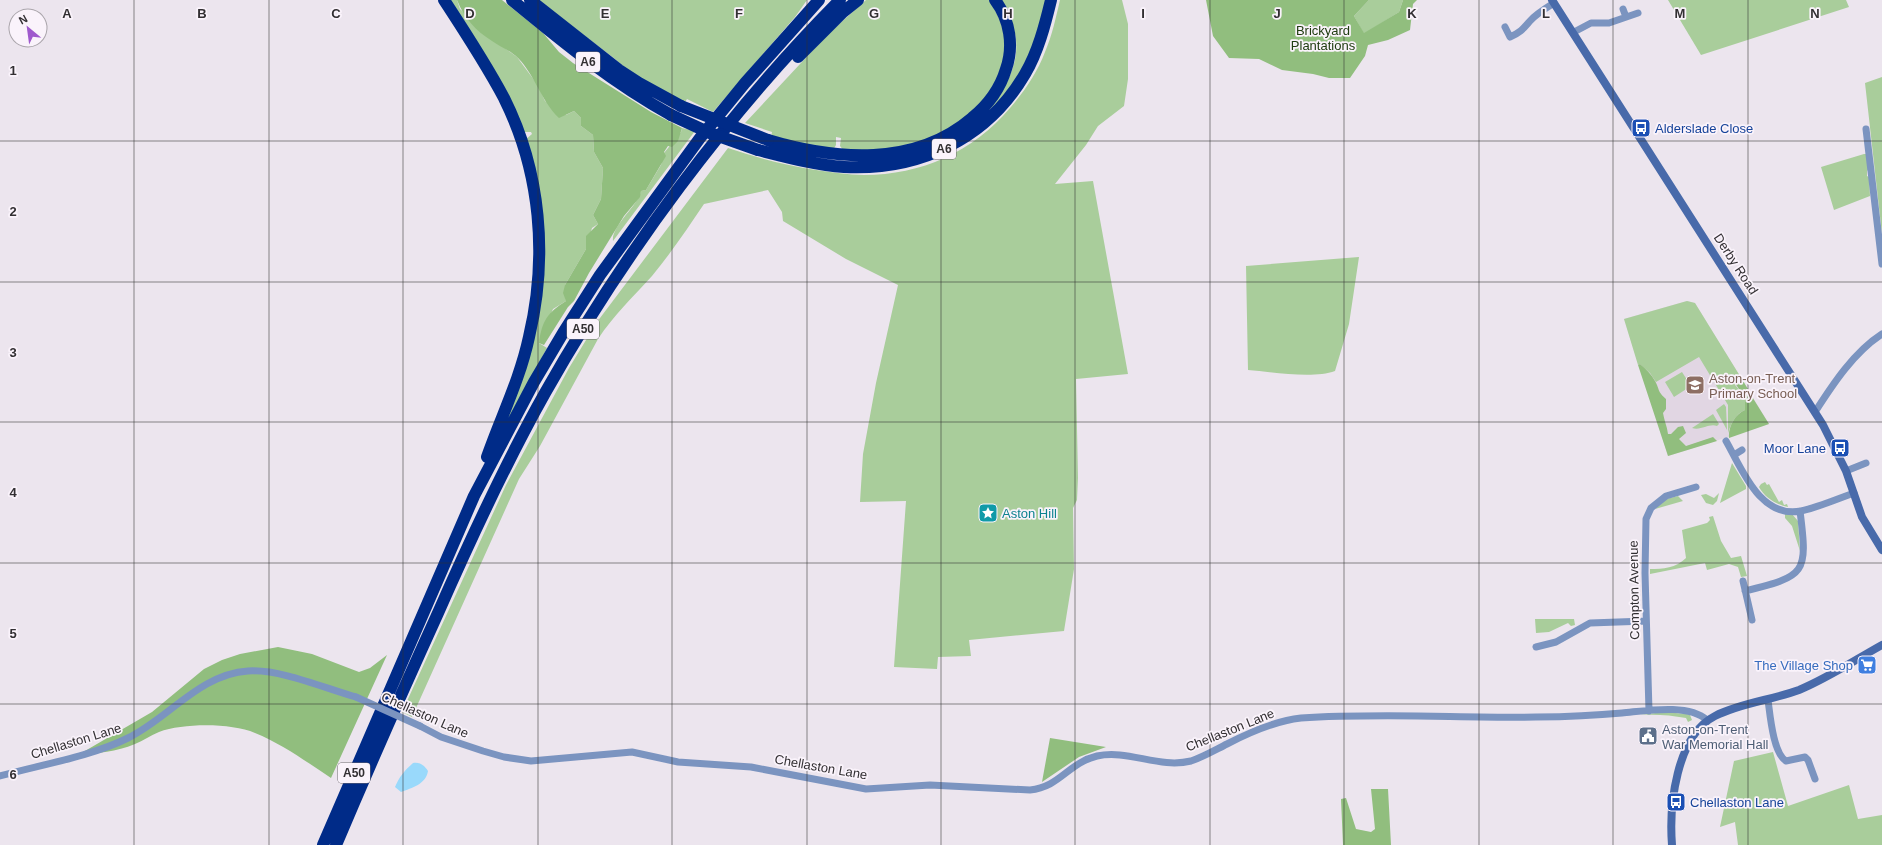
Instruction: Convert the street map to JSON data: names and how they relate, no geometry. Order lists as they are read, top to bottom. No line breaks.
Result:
{"streets":{"highway":["A6","A50"],"street":["Derby Road","Compton Avenue","Chellaston Lane"]},"crossings":[["Compton Avenue","Chellaston Lane"]],"parks":["Brickyard Plantations"],"places":{"bus stop":["Alderslade Close","Moor Lane","Chellaston Lane"],"school or university":["Aston-on-Trent Primary School"],"place":["Aston Hill"],"supermarket":["The Village Shop"],"public building":["Aston-on-Trent War Memorial Hall"]},"north":"top left","grid":{"columns":["A","B","C","D","E","F","G","H","I","J","K","L","M","N"],"rows":["1","2","3","4","5","6"]}}
